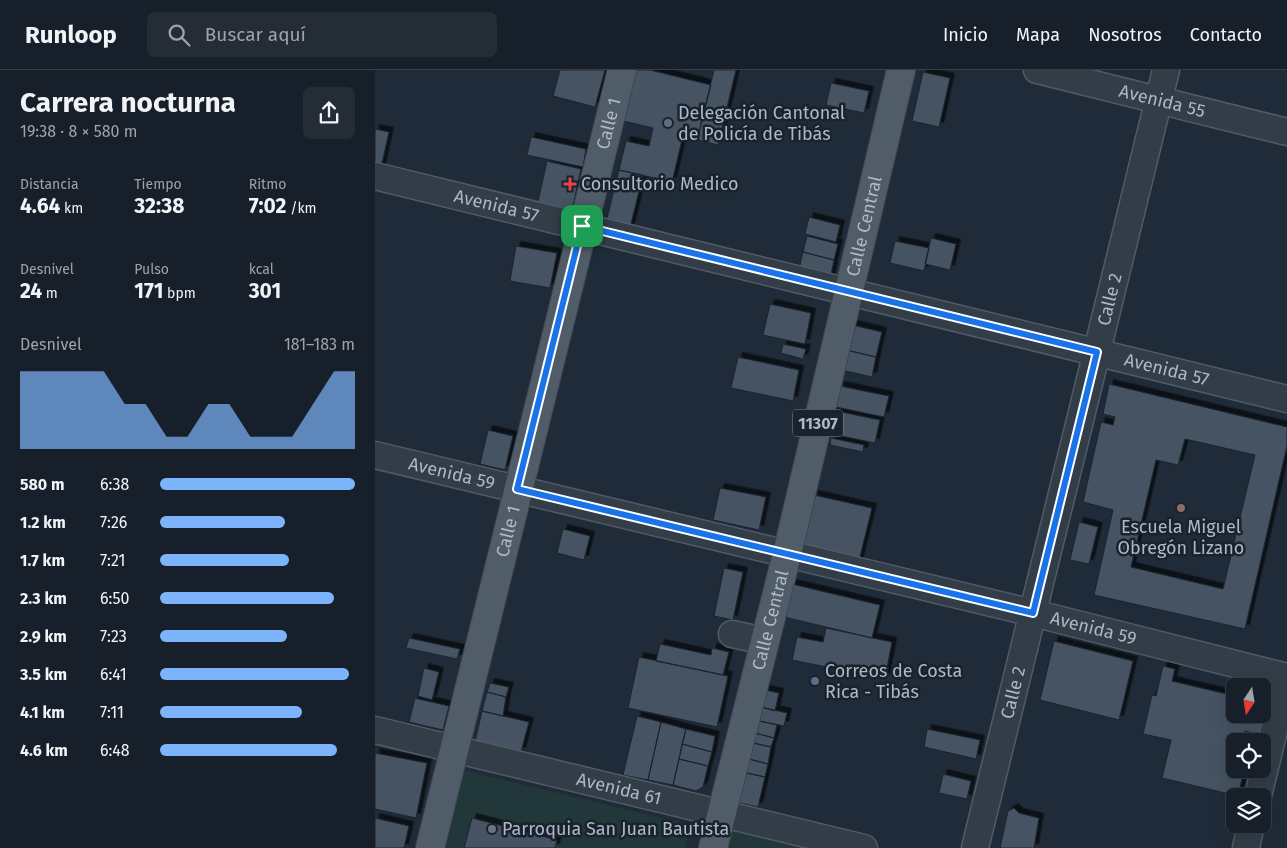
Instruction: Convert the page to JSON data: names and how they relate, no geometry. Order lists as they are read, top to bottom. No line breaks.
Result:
{"streets":{"main road":["Calle 1","Calle Central","11307"],"street":["Avenida 55","Avenida 57","Calle 2","Avenida 59","Avenida 61"]},"crossings":[["Avenida 55","Calle 2"],["Calle 1","Avenida 57"],["Calle 1","Avenida 59"],["Calle 1","Avenida 61"],["Avenida 57","Calle Central"],["Avenida 57","Calle 2"],["Calle Central","Avenida 59"],["Calle Central","Avenida 61"],["Calle 2","Avenida 59"]],"places":{"other":["Delegación Cantonal de Policía de Tibás","Escuela Miguel Obregón Lizano","Correos de Costa Rica - Tibás","Parroquia San Juan Bautista"],"health":["Consultorio Medico"]},"north":"bottom","page":{"header":"Runloop","search":"Buscar aquí","nav":["Inicio","Mapa","Nosotros","Contacto"],"heading":["Carrera nocturna","19:38 · 8 × 580 m"],"stats":[["Distancia","4.64 km"],["Tiempo","32:38"],["Ritmo","7:02 /km"],["Desnivel","24 m"],["Pulso","171 bpm"],["kcal","301"]],"chart":["Desnivel","181–183 m"],"list":[{"name":"580 m","note":"6:38"},{"name":"1.2 km","note":"7:26"},{"name":"1.7 km","note":"7:21"},{"name":"2.3 km","note":"6:50"},{"name":"2.9 km","note":"7:23"},{"name":"3.5 km","note":"6:41"},{"name":"4.1 km","note":"7:11"},{"name":"4.6 km","note":"6:48"}]}}
